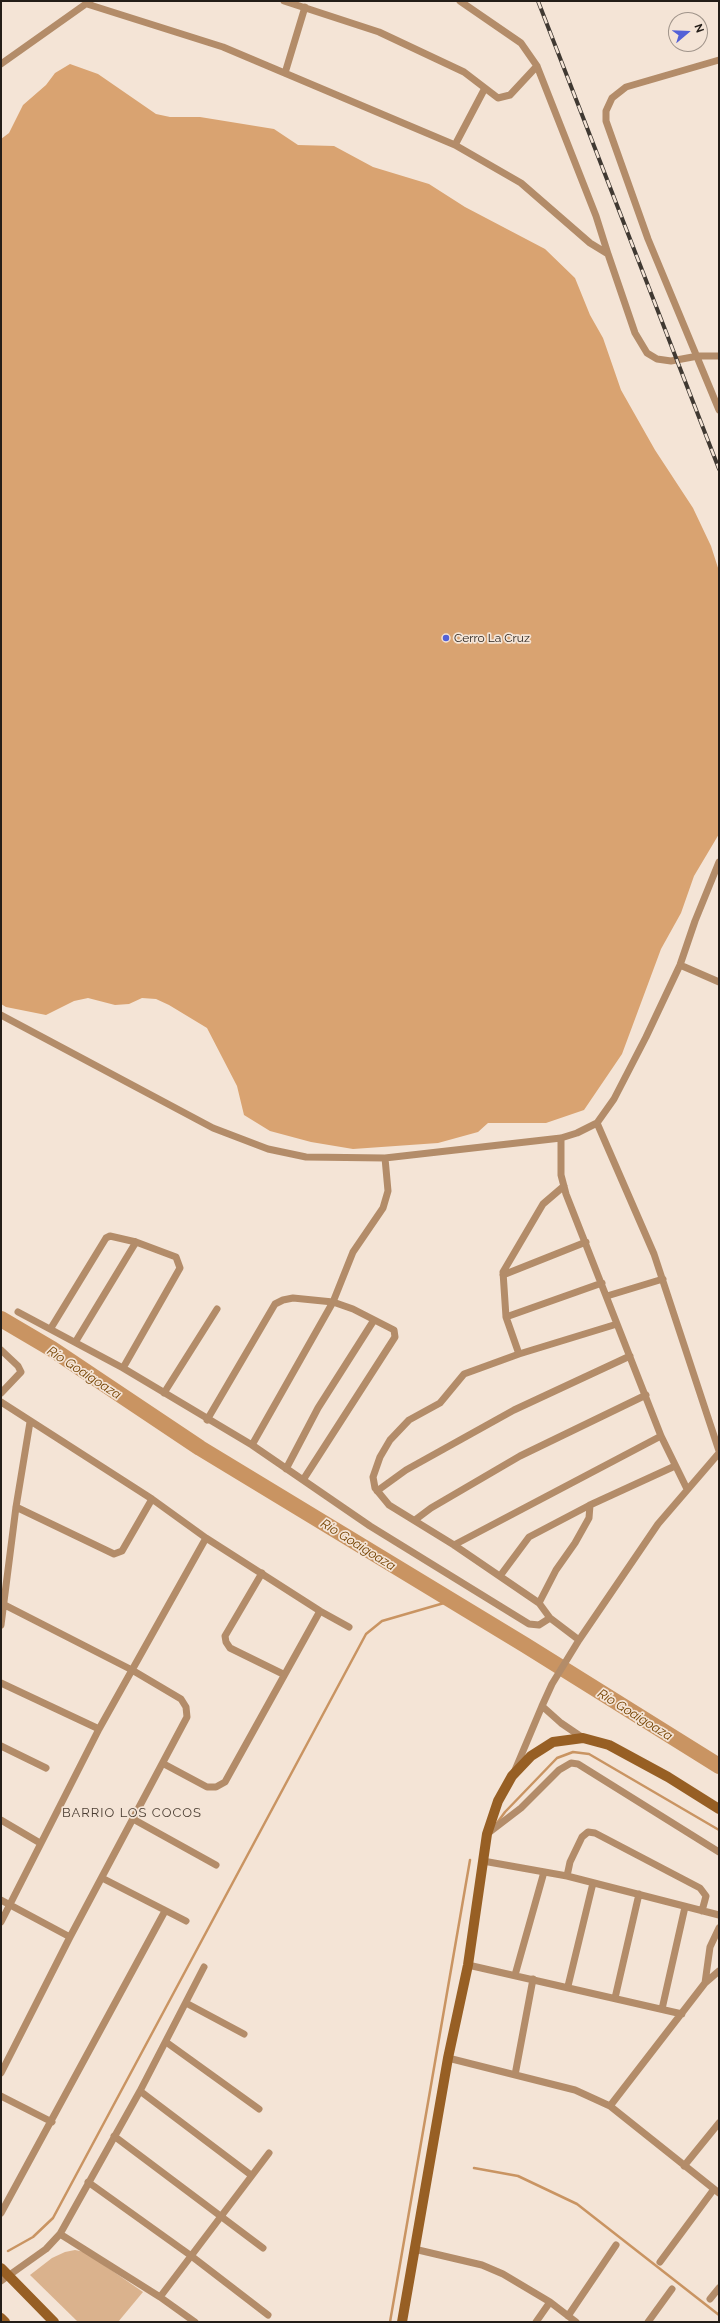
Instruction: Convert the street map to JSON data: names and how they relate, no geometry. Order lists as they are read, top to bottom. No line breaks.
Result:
{"districts":["BARRIO LOS COCOS"],"water":["Río Goaigoaza"],"places":["Cerro La Cruz"],"north":"right"}
